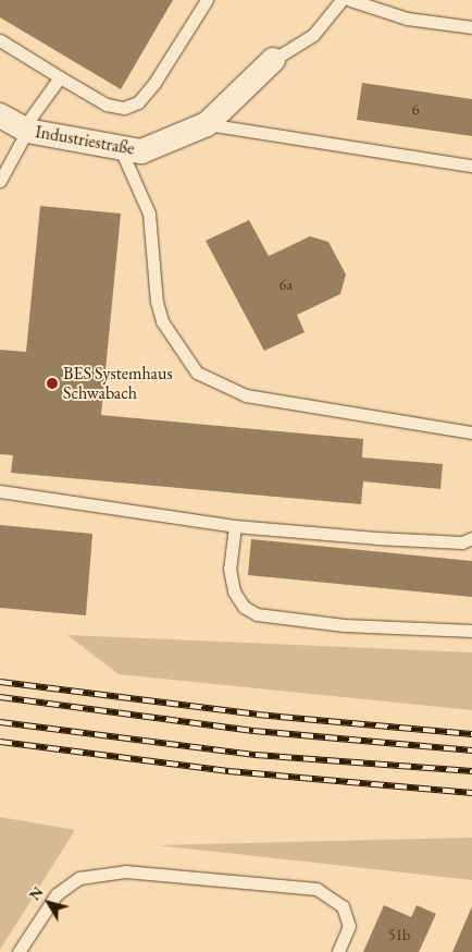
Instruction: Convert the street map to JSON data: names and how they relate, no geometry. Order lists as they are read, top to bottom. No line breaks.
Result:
{"streets":{"street":["Industriestraße"]},"places":["BES Systemhaus Schwabach"],"house_numbers":["6","6a","51b"],"north":"top left"}
